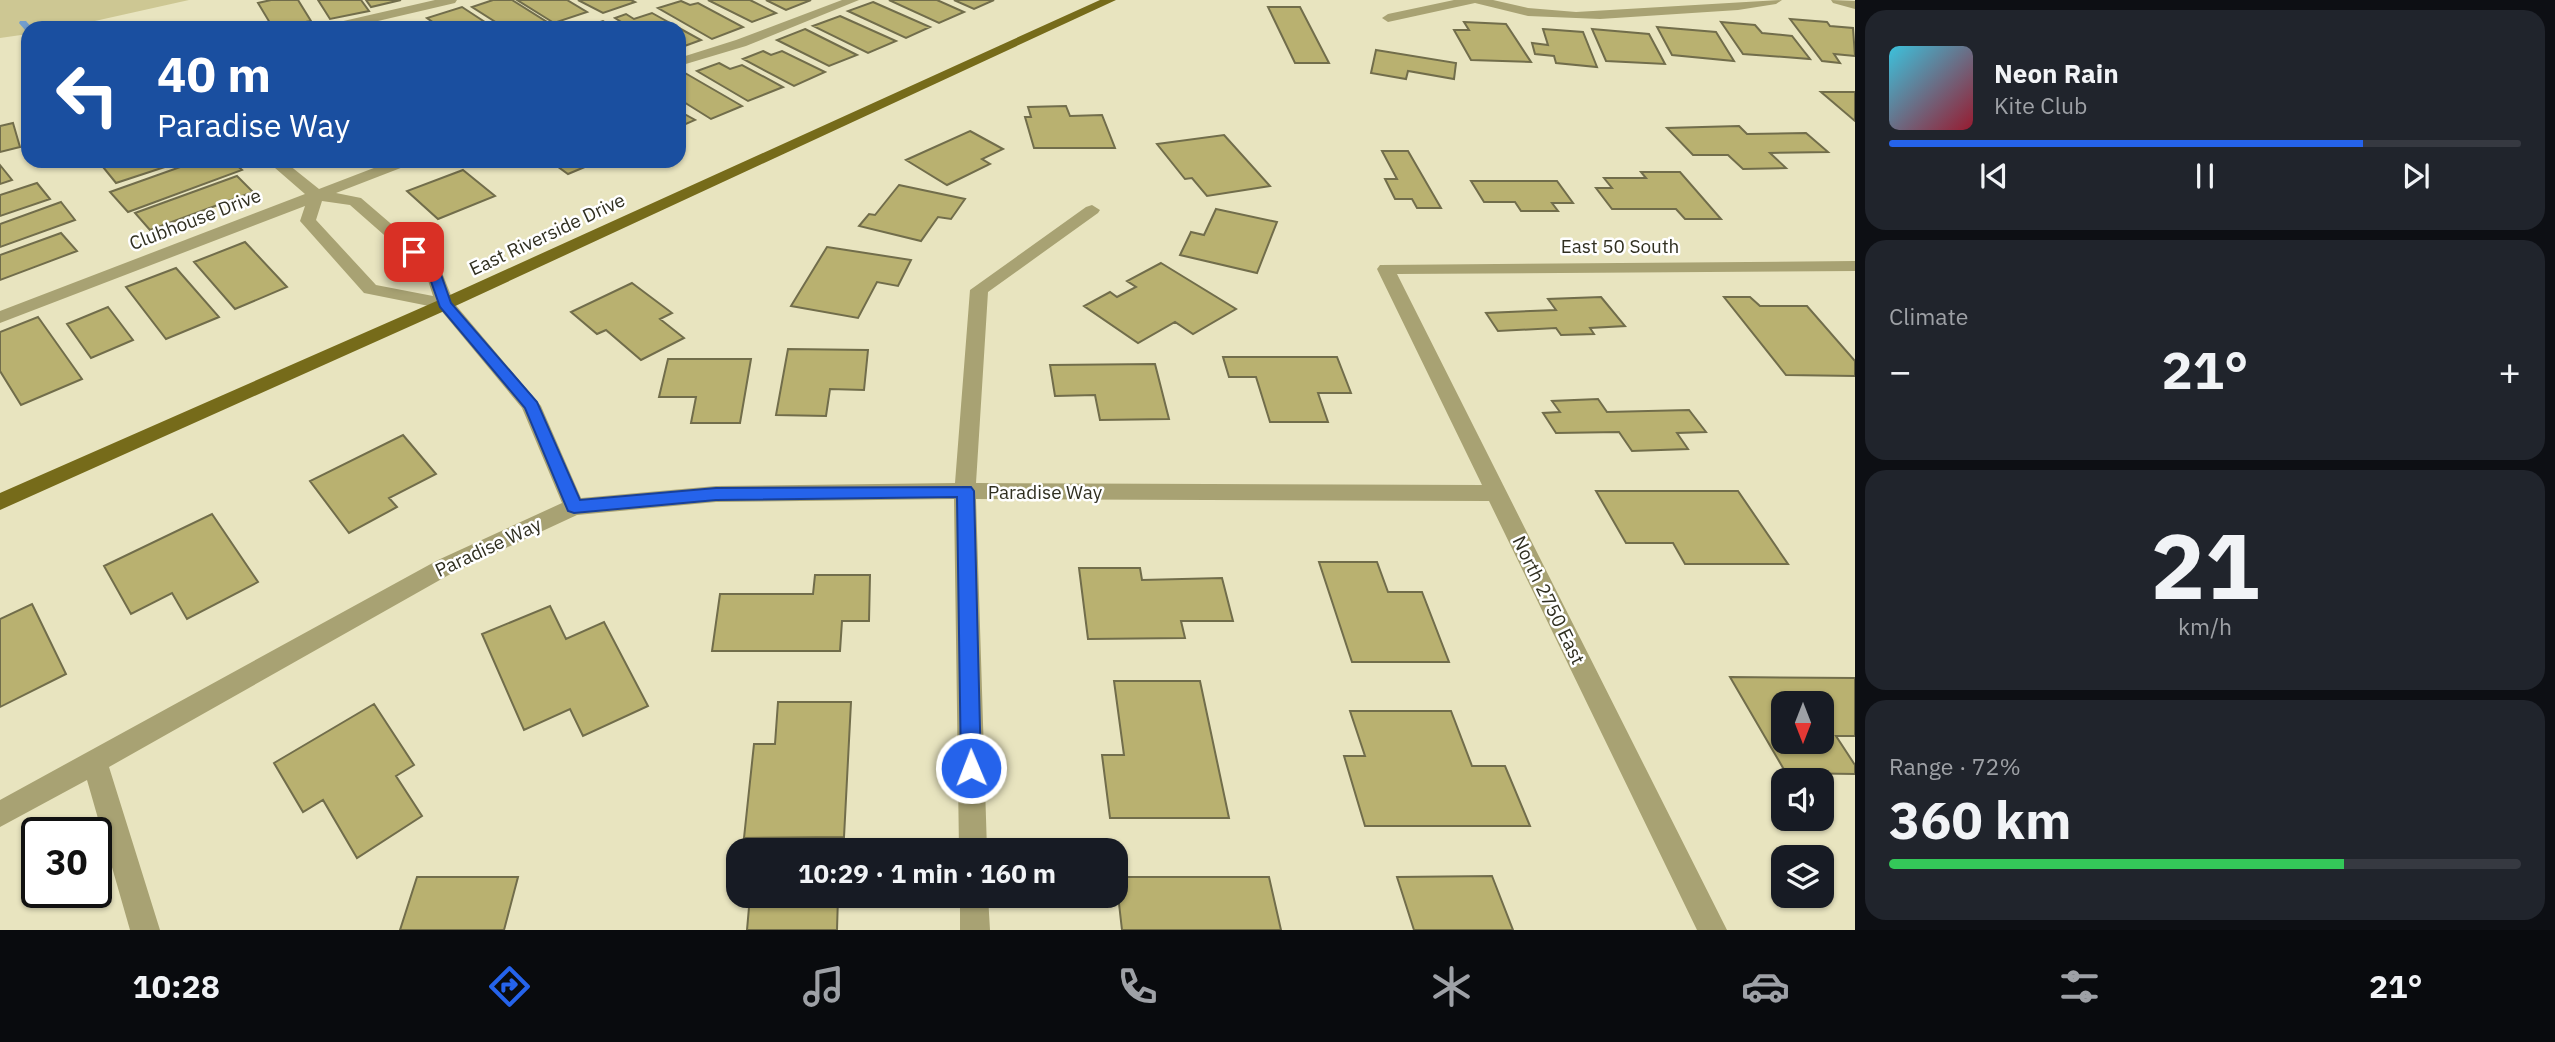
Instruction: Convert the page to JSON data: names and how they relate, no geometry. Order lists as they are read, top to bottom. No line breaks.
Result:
{"streets":{"main road":["East Riverside Drive"],"street":["Clubhouse Drive","East 50 South","Paradise Way","North 2750 East"]},"crossings":[["East 50 South","North 2750 East"],["Paradise Way","North 2750 East"]],"north":"bottom","page":{"turn":["40 m","Paradise Way"],"song":["Neon Rain","Kite Club"],"tile":["Climate",["21","km/h"],["Range · 72%","360 km"]],"heat":["−","21°","+"],"limit":"30","trip":"10:29 · 1 min · 160 m","tabs":["10:28","21°"]}}
